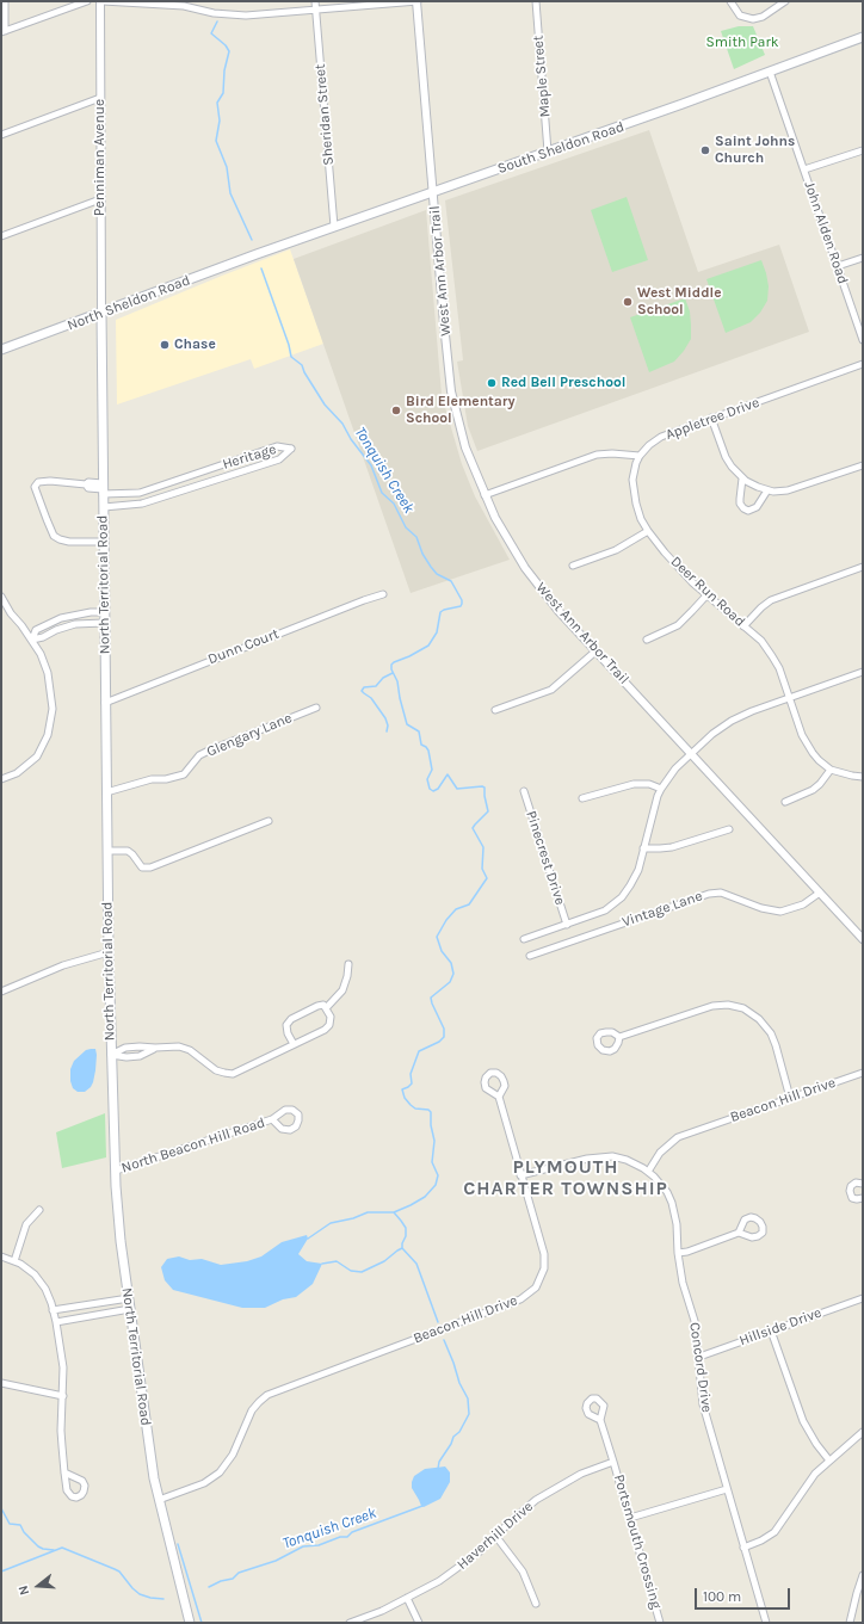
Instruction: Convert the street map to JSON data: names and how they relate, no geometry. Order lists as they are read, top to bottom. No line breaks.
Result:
{"streets":{"main road":["South Sheldon Road","North Sheldon Road","North Territorial Road"],"street":["Maple Street","Sheridan Street","Penniman Avenue","John Alden Road","West Ann Arbor Trail","Appletree Drive","Heritage","Deer Run Road","Dunn Court","Glengary Lane","Pinecrest Drive","Vintage Lane","Beacon Hill Drive","North Beacon Hill Road","Hillside Drive","Concord Drive","Haverhill Drive","Portsmouth Crossing"]},"crossings":[["Maple Street","South Sheldon Road"],["Sheridan Street","South Sheldon Road"],["South Sheldon Road","John Alden Road"],["South Sheldon Road","West Ann Arbor Trail"],["South Sheldon Road","North Sheldon Road"],["Penniman Avenue","North Sheldon Road"],["Penniman Avenue","North Territorial Road"],["West Ann Arbor Trail","Pinecrest Drive"],["West Ann Arbor Trail","Vintage Lane"],["North Sheldon Road","North Territorial Road"],["Appletree Drive","Deer Run Road"],["Heritage","North Territorial Road"],["North Territorial Road","Dunn Court"],["North Territorial Road","Glengary Lane"],["North Territorial Road","Beacon Hill Drive"],["North Territorial Road","North Beacon Hill Road"],["Deer Run Road","Pinecrest Drive"],["Beacon Hill Drive","Concord Drive"],["Hillside Drive","Concord Drive"],["Haverhill Drive","Portsmouth Crossing"]],"districts":["PLYMOUTH CHARTER TOWNSHIP"],"water":["Tonquish Creek"],"parks":["Smith Park"],"places":["Saint Johns Church","West Middle School","Chase","Red Bell Preschool","Bird Elementary School"],"scale_bar":"100 m","north":"left"}
